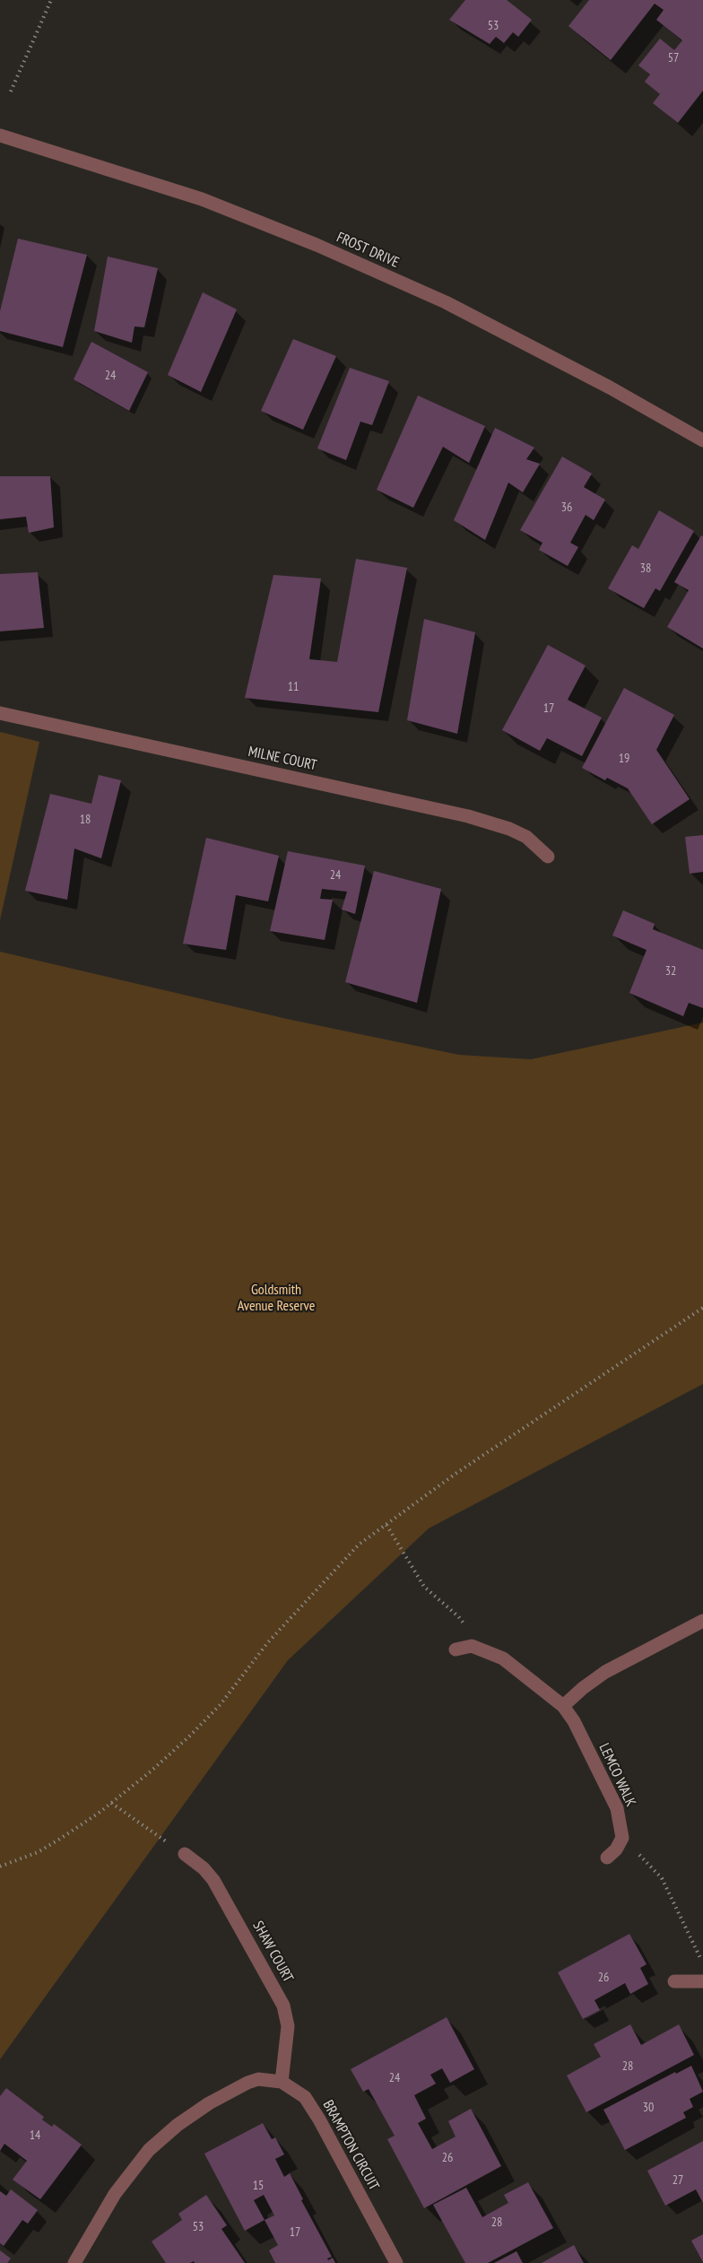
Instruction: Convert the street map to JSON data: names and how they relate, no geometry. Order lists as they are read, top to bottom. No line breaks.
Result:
{"streets":{"street":["FROST DRIVE","MILNE COURT","LEMCO WALK","SHAW COURT","BRAMPTON CIRCUIT"]},"crossings":[["SHAW COURT","BRAMPTON CIRCUIT"]],"parks":["Goldsmith Avenue Reserve"],"house_numbers":["53","57","24","36","38","11","17","19","18","24","32","26","28","24","30","14","26","27","15","28","53","17"]}
